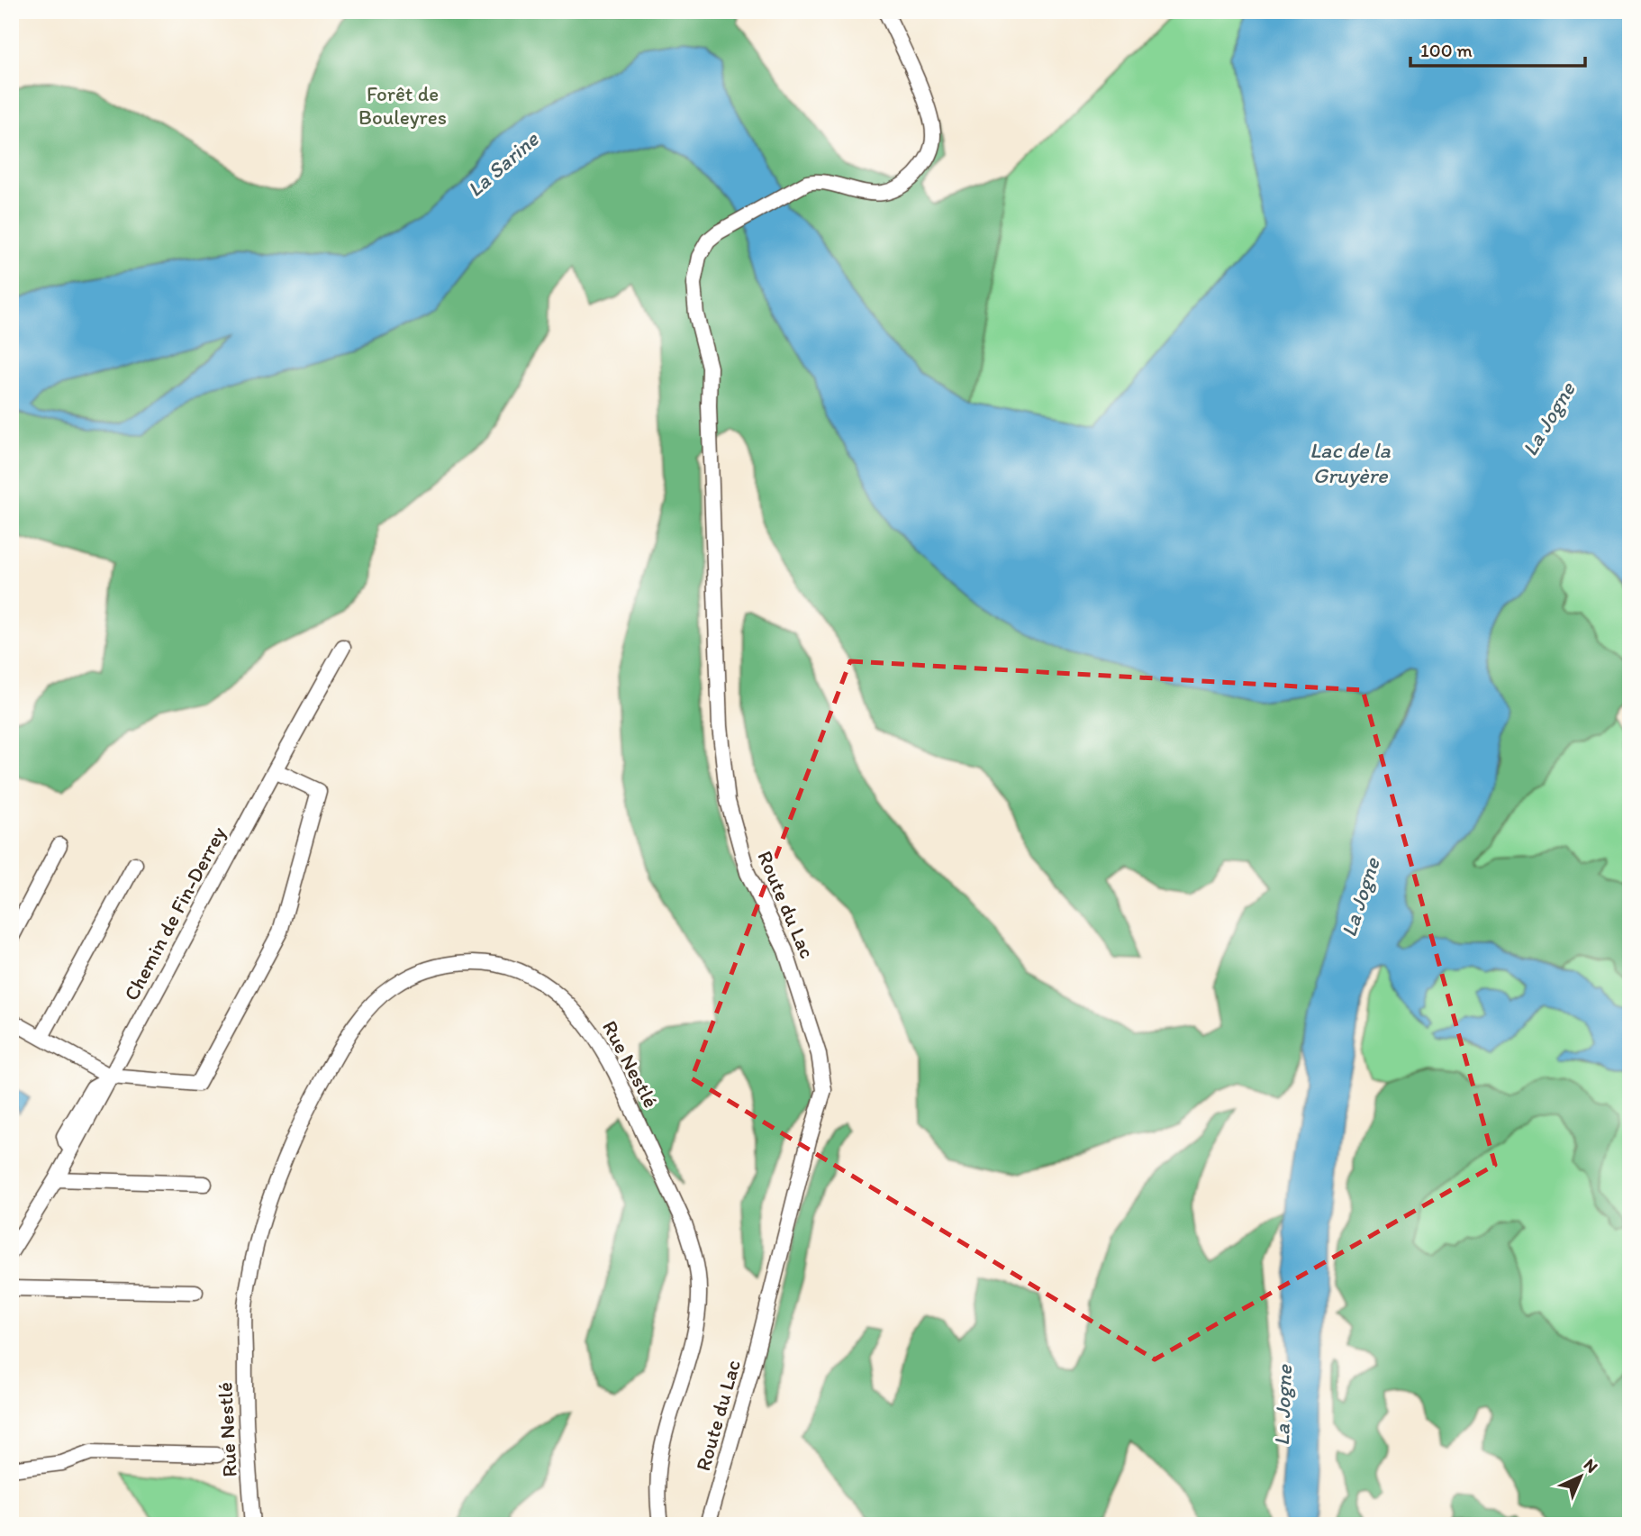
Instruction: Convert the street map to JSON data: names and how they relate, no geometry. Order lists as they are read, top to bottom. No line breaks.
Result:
{"streets":{"street":["Route du Lac","Chemin de Fin-Derrey","Rue Nestlé"]},"water":["La Sarine","La Jogne","Lac de la Gruyère"],"parks":["Forêt de Bouleyres"],"scale_bar":"100 m","north":"top right"}
